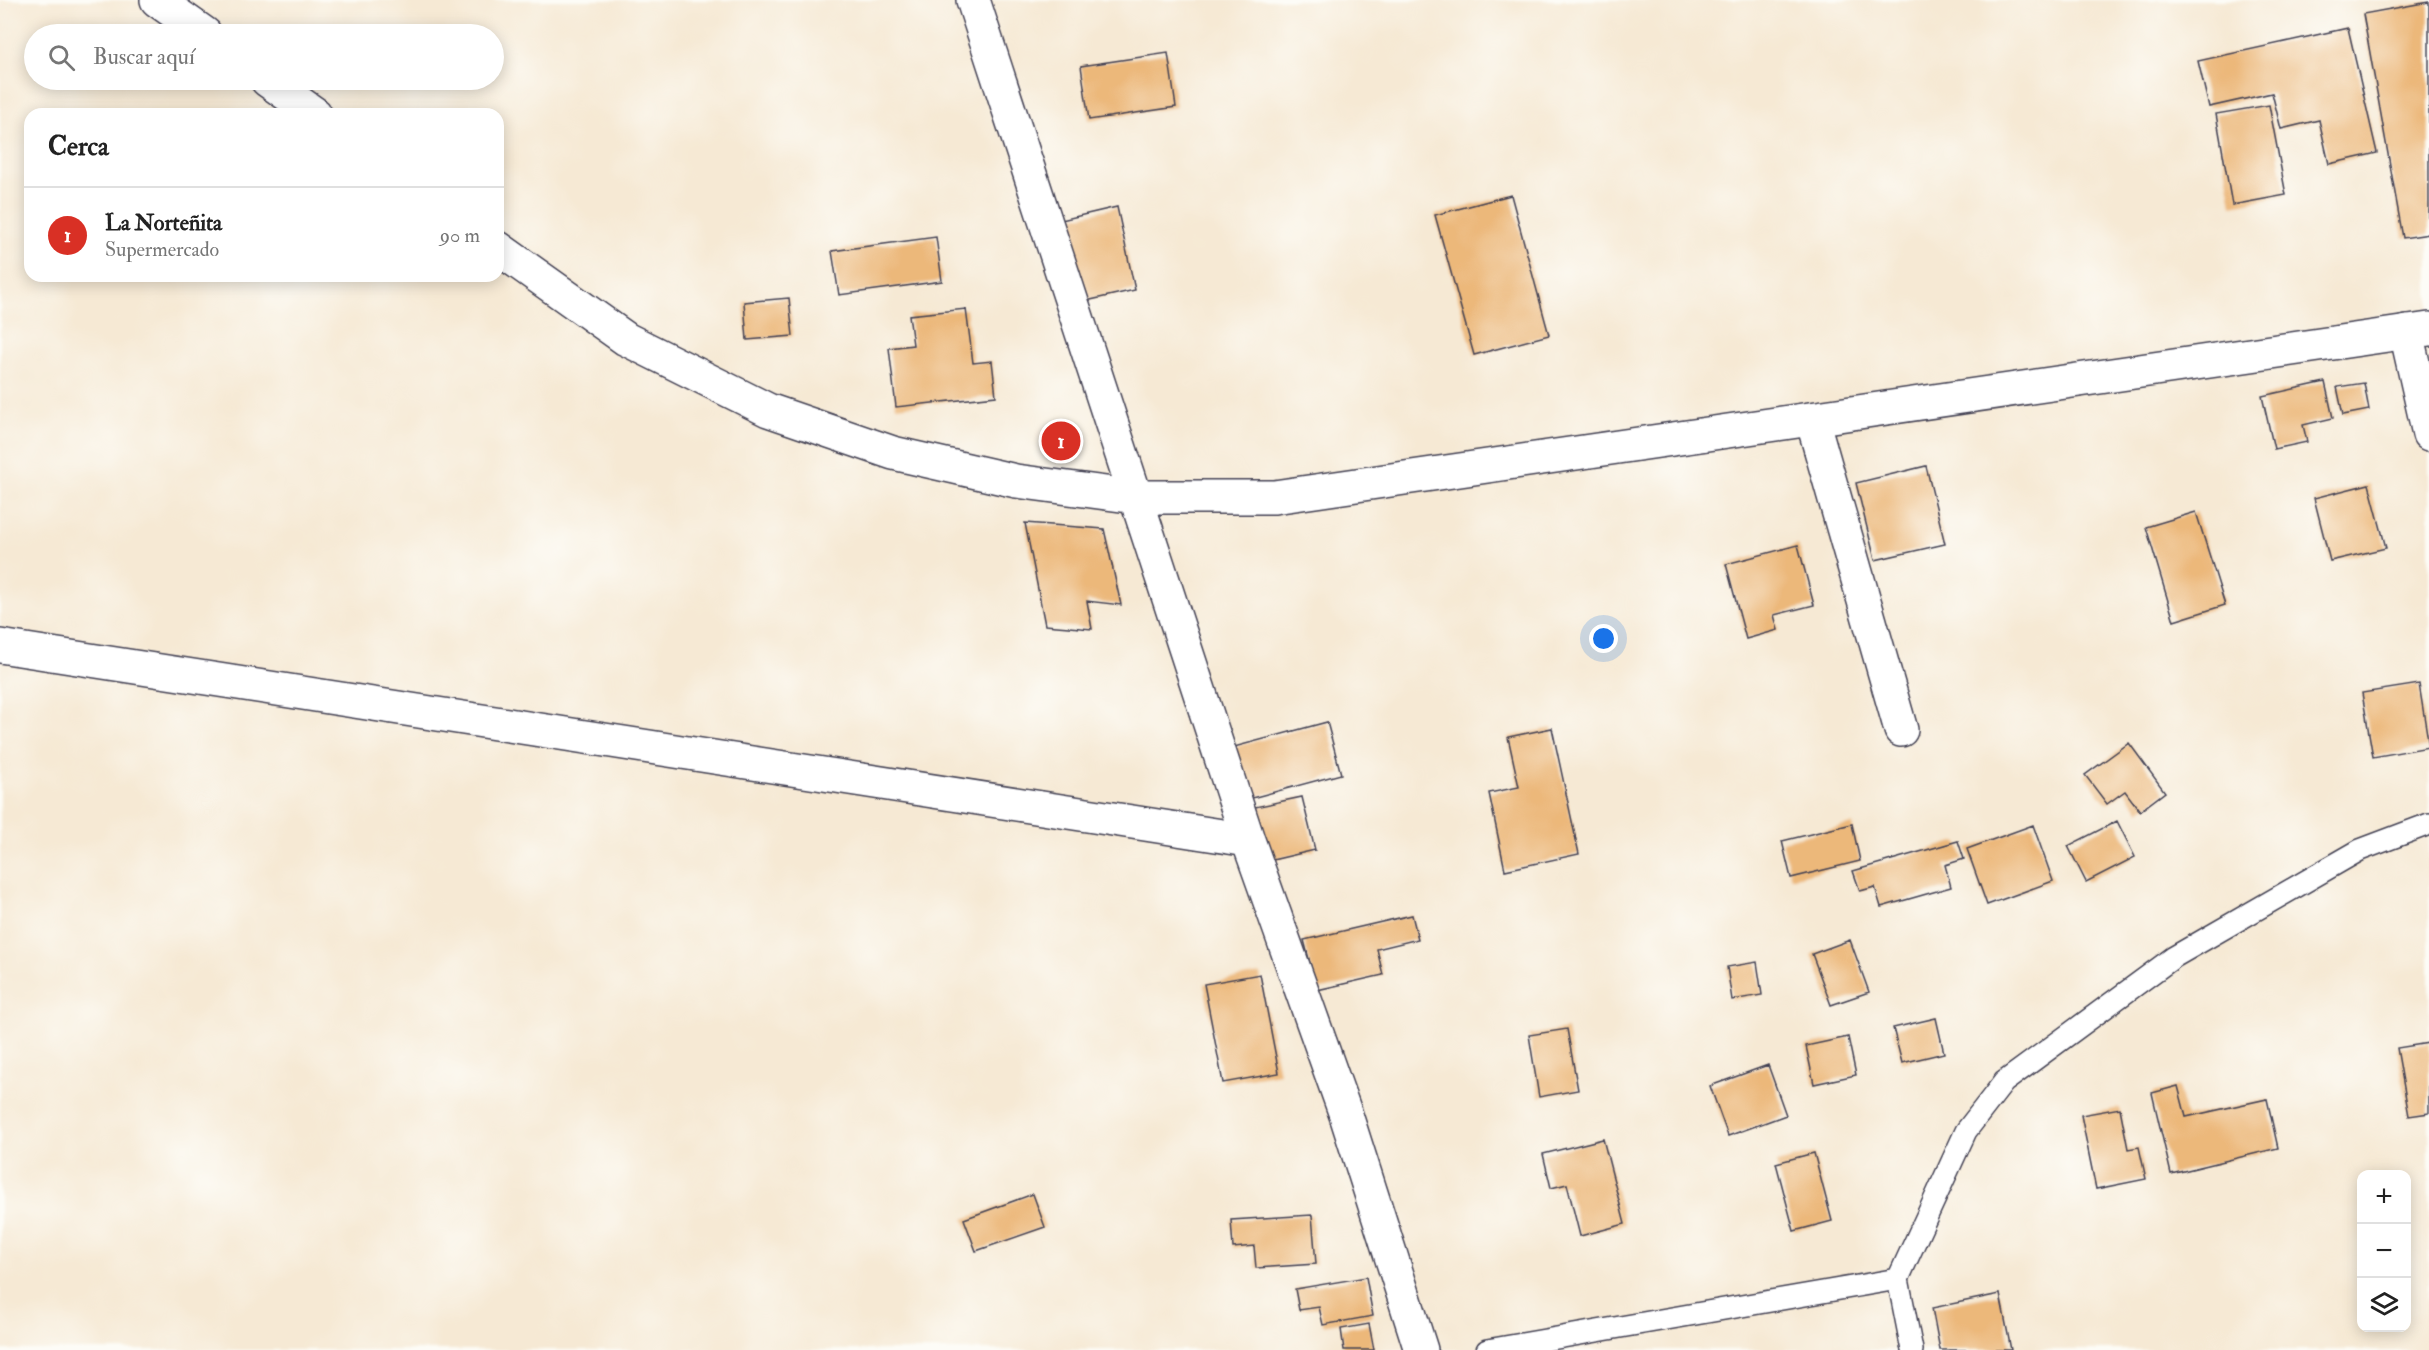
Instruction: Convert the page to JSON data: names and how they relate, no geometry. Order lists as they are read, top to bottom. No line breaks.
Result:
{"page":{"search":"Buscar aquí","heading":"Cerca","list":[{"mark":"1","name":"La Norteñita","note":"Supermercado","value":"90 m"}],"pins":"1","map_buttons":["+","−"]}}
